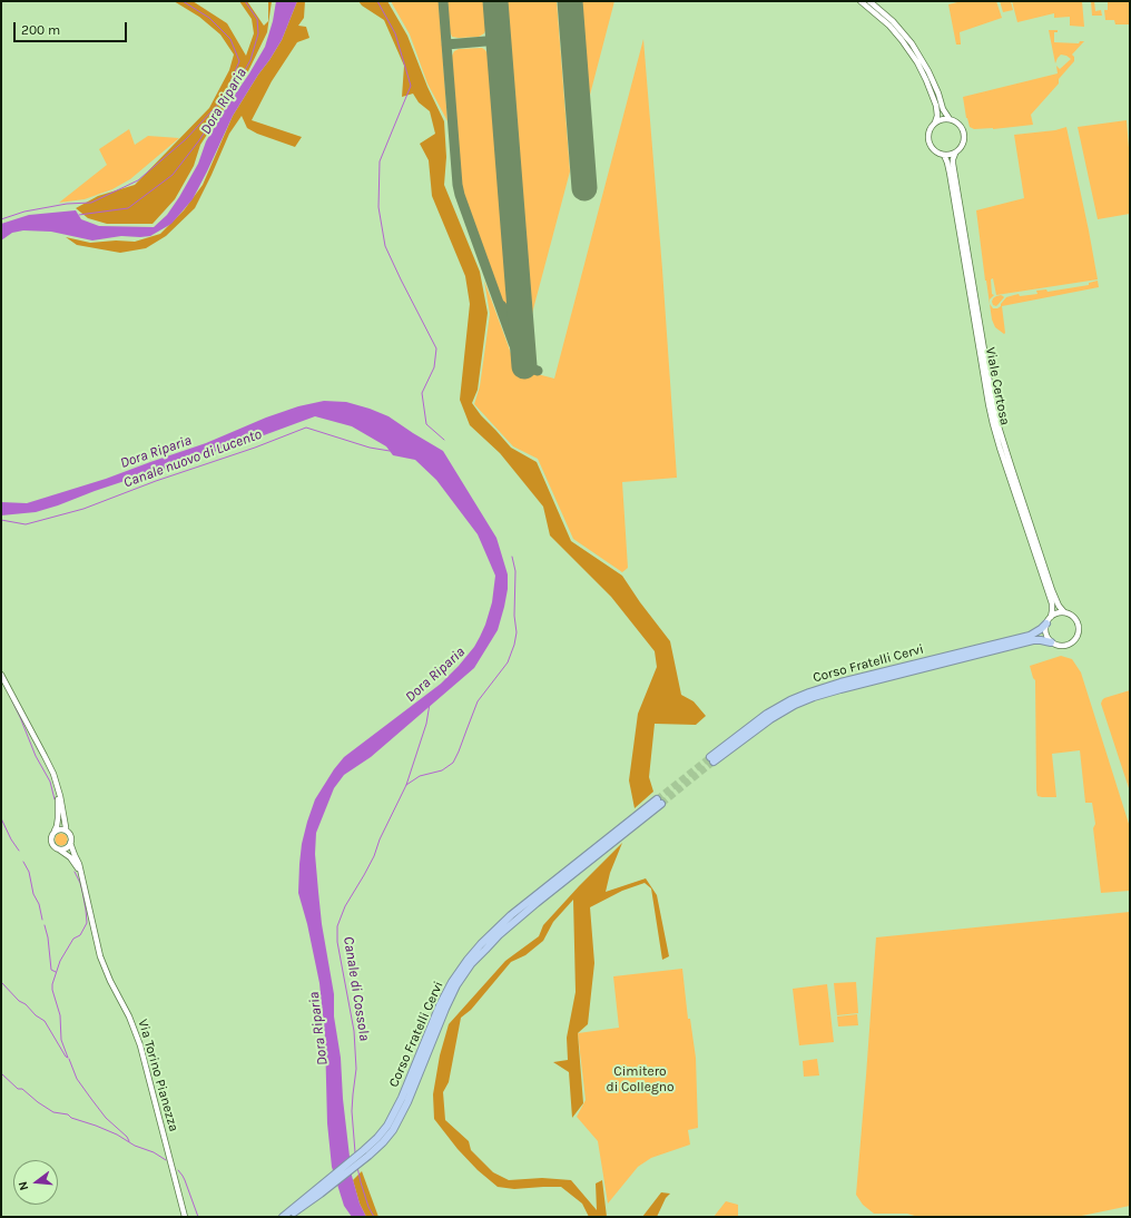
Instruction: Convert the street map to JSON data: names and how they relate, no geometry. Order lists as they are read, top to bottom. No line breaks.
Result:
{"streets":{"highway":["Corso Fratelli Cervi"],"main road":["Viale Certosa","Via Torino Pianezza"]},"crossings":[["Viale Certosa","Corso Fratelli Cervi"]],"water":["Dora Riparia","Canale nuovo di Lucento","Canale di Cossola"],"parks":["Cimitero di Collegno"],"scale_bar":"200 m","north":"left"}
